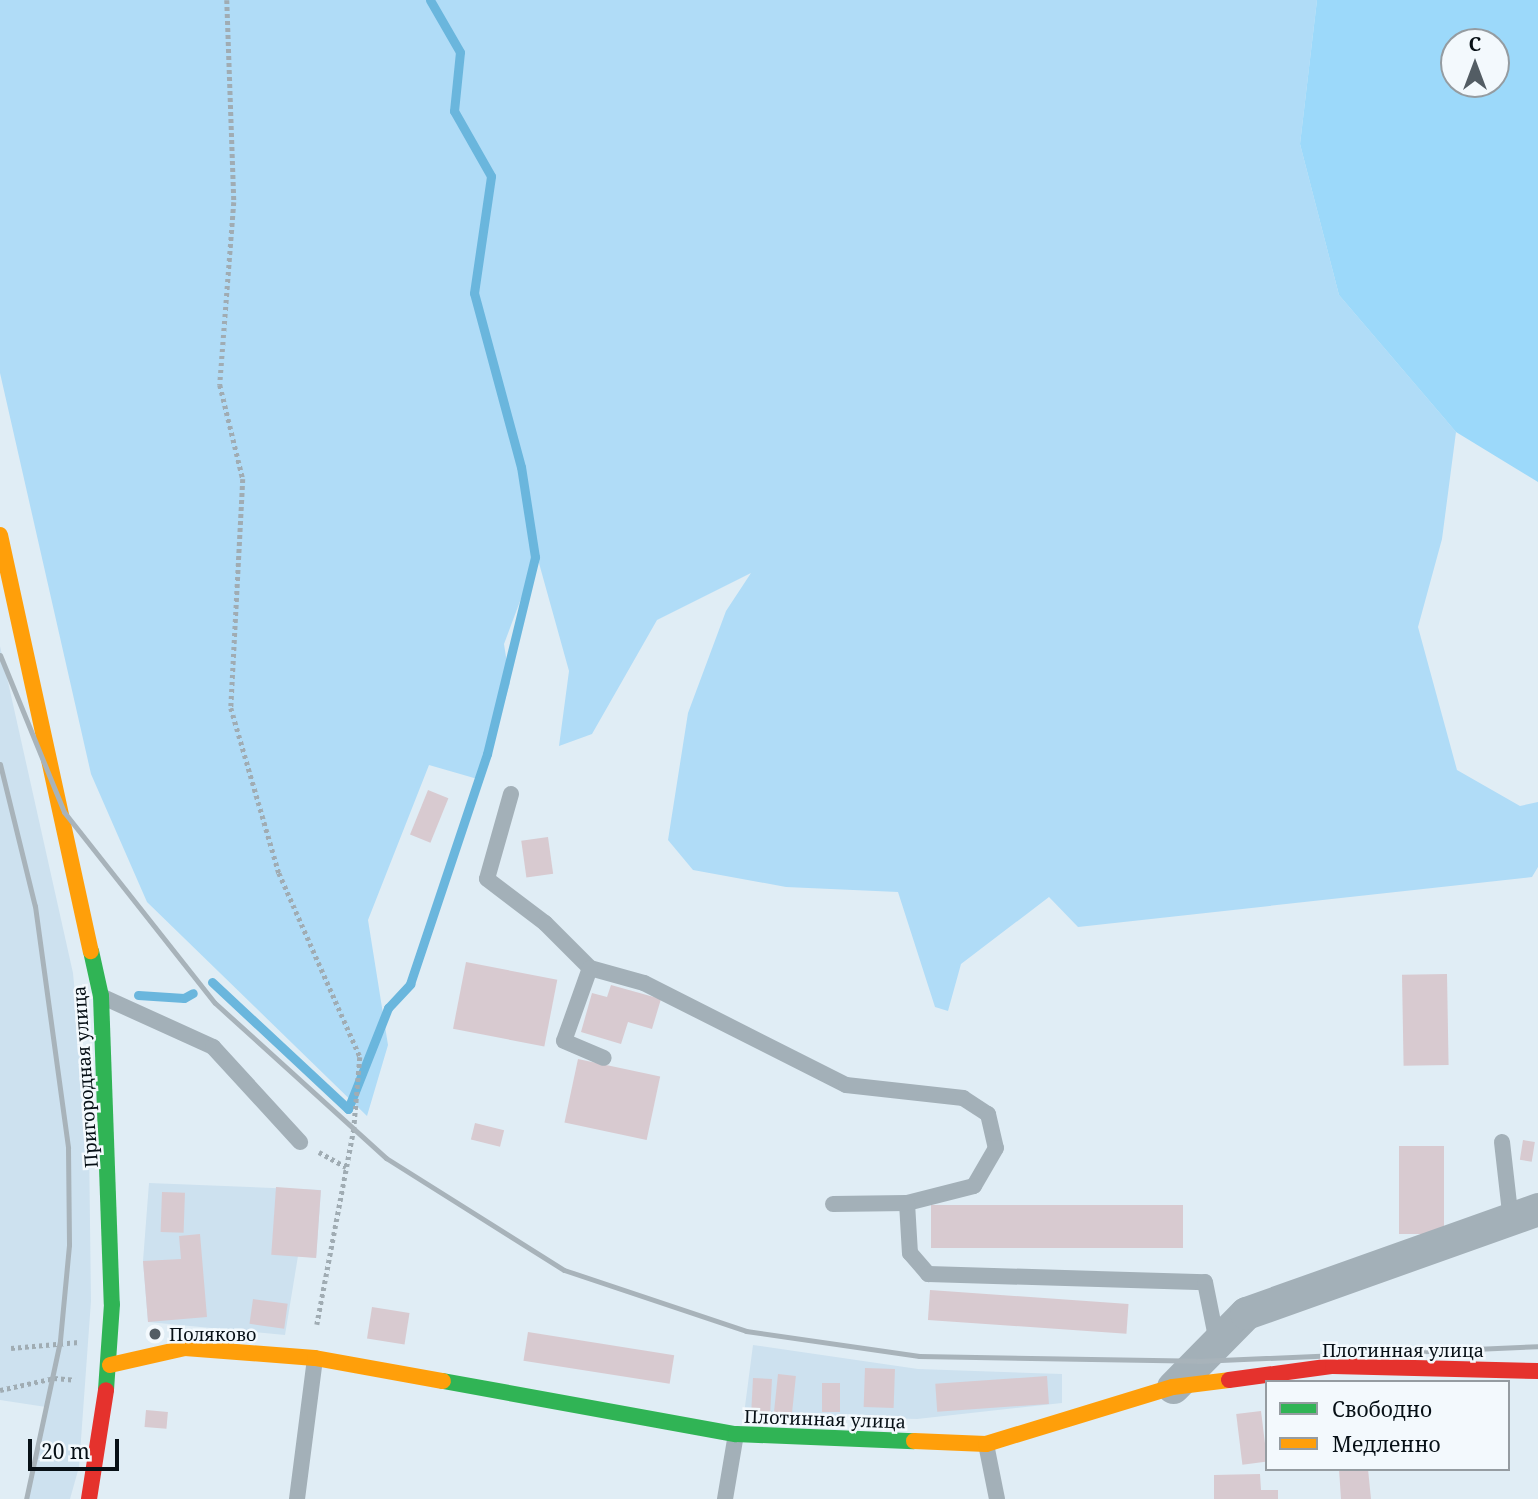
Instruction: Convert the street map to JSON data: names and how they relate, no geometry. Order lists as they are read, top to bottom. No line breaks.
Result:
{"streets":{"street":["Пригородная улица","Плотинная улица"]},"crossings":[["Пригородная улица","Плотинная улица"]],"places":["Поляково"],"legend":["Свободно","Медленно"],"scale_bar":"20 m","north":"top"}
